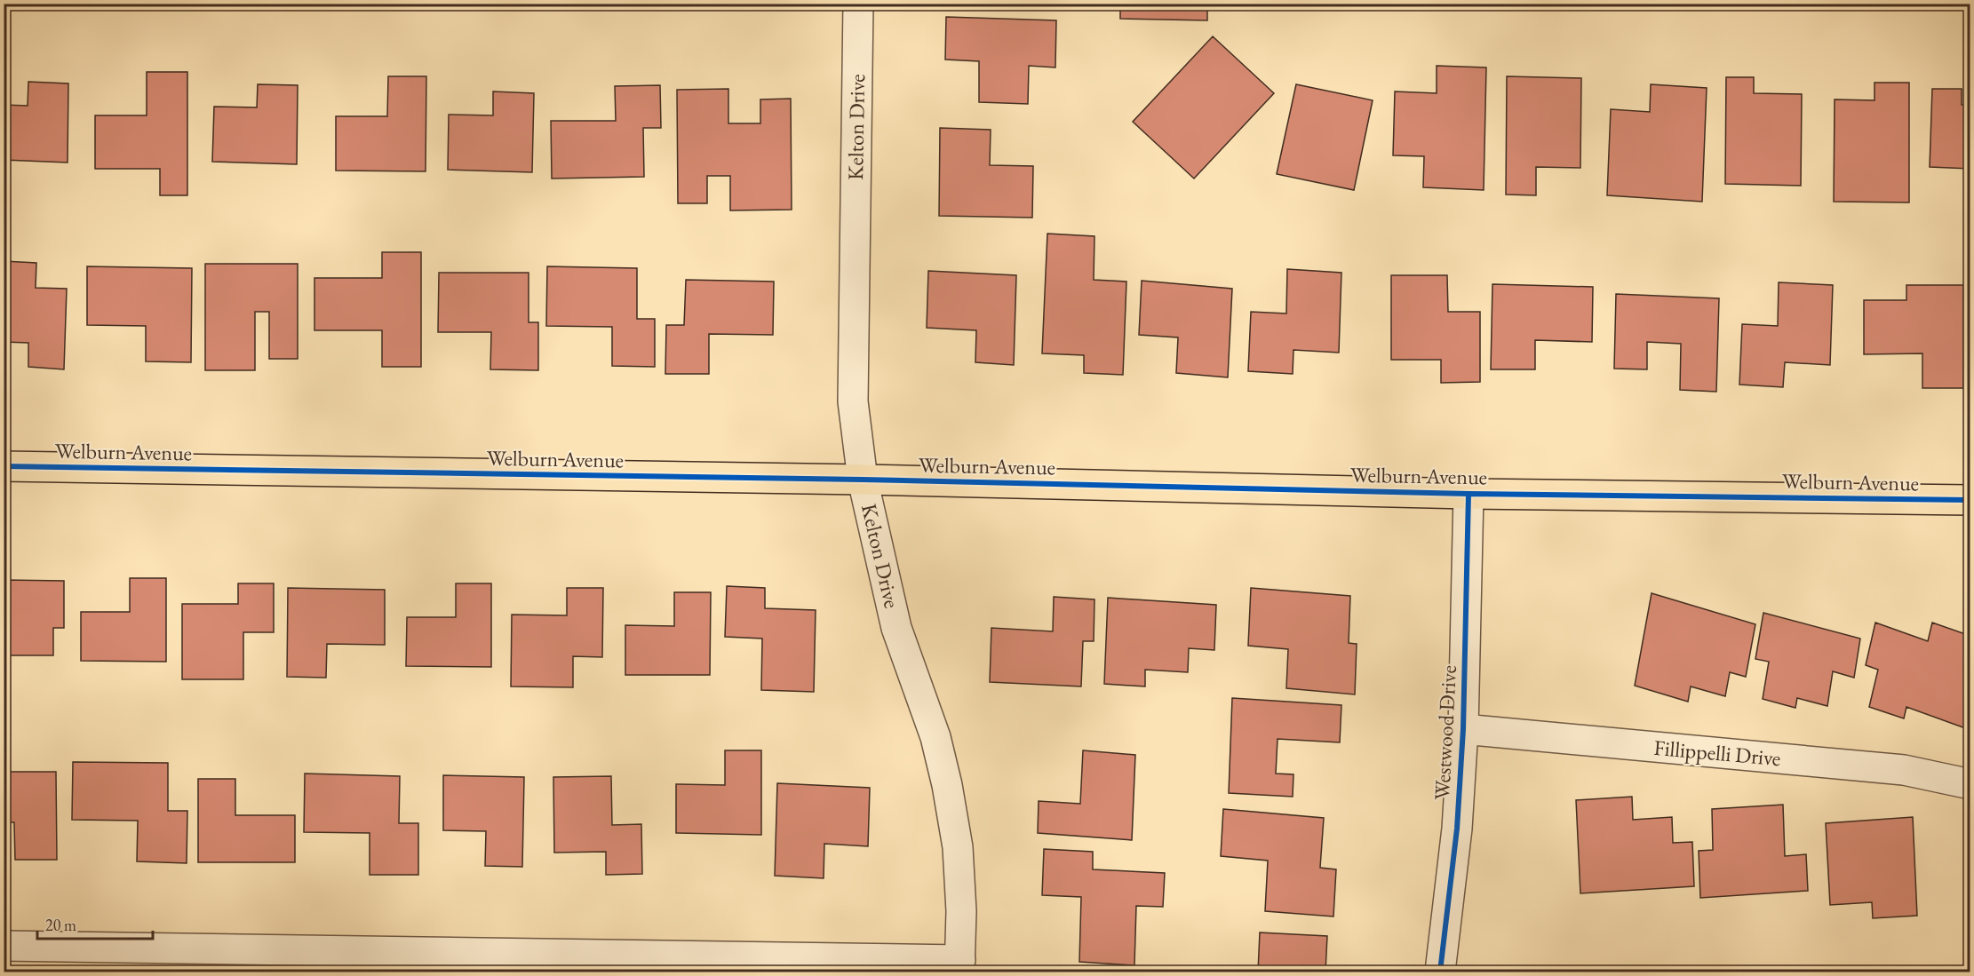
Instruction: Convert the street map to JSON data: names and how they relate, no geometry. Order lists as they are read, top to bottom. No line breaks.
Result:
{"streets":{"main road":["Welburn Avenue"],"street":["Kelton Drive","Westwood Drive","Fillippelli Drive"]},"crossings":[["Kelton Drive","Welburn Avenue"],["Welburn Avenue","Westwood Drive"],["Westwood Drive","Fillippelli Drive"]],"scale_bar":"20 m"}
